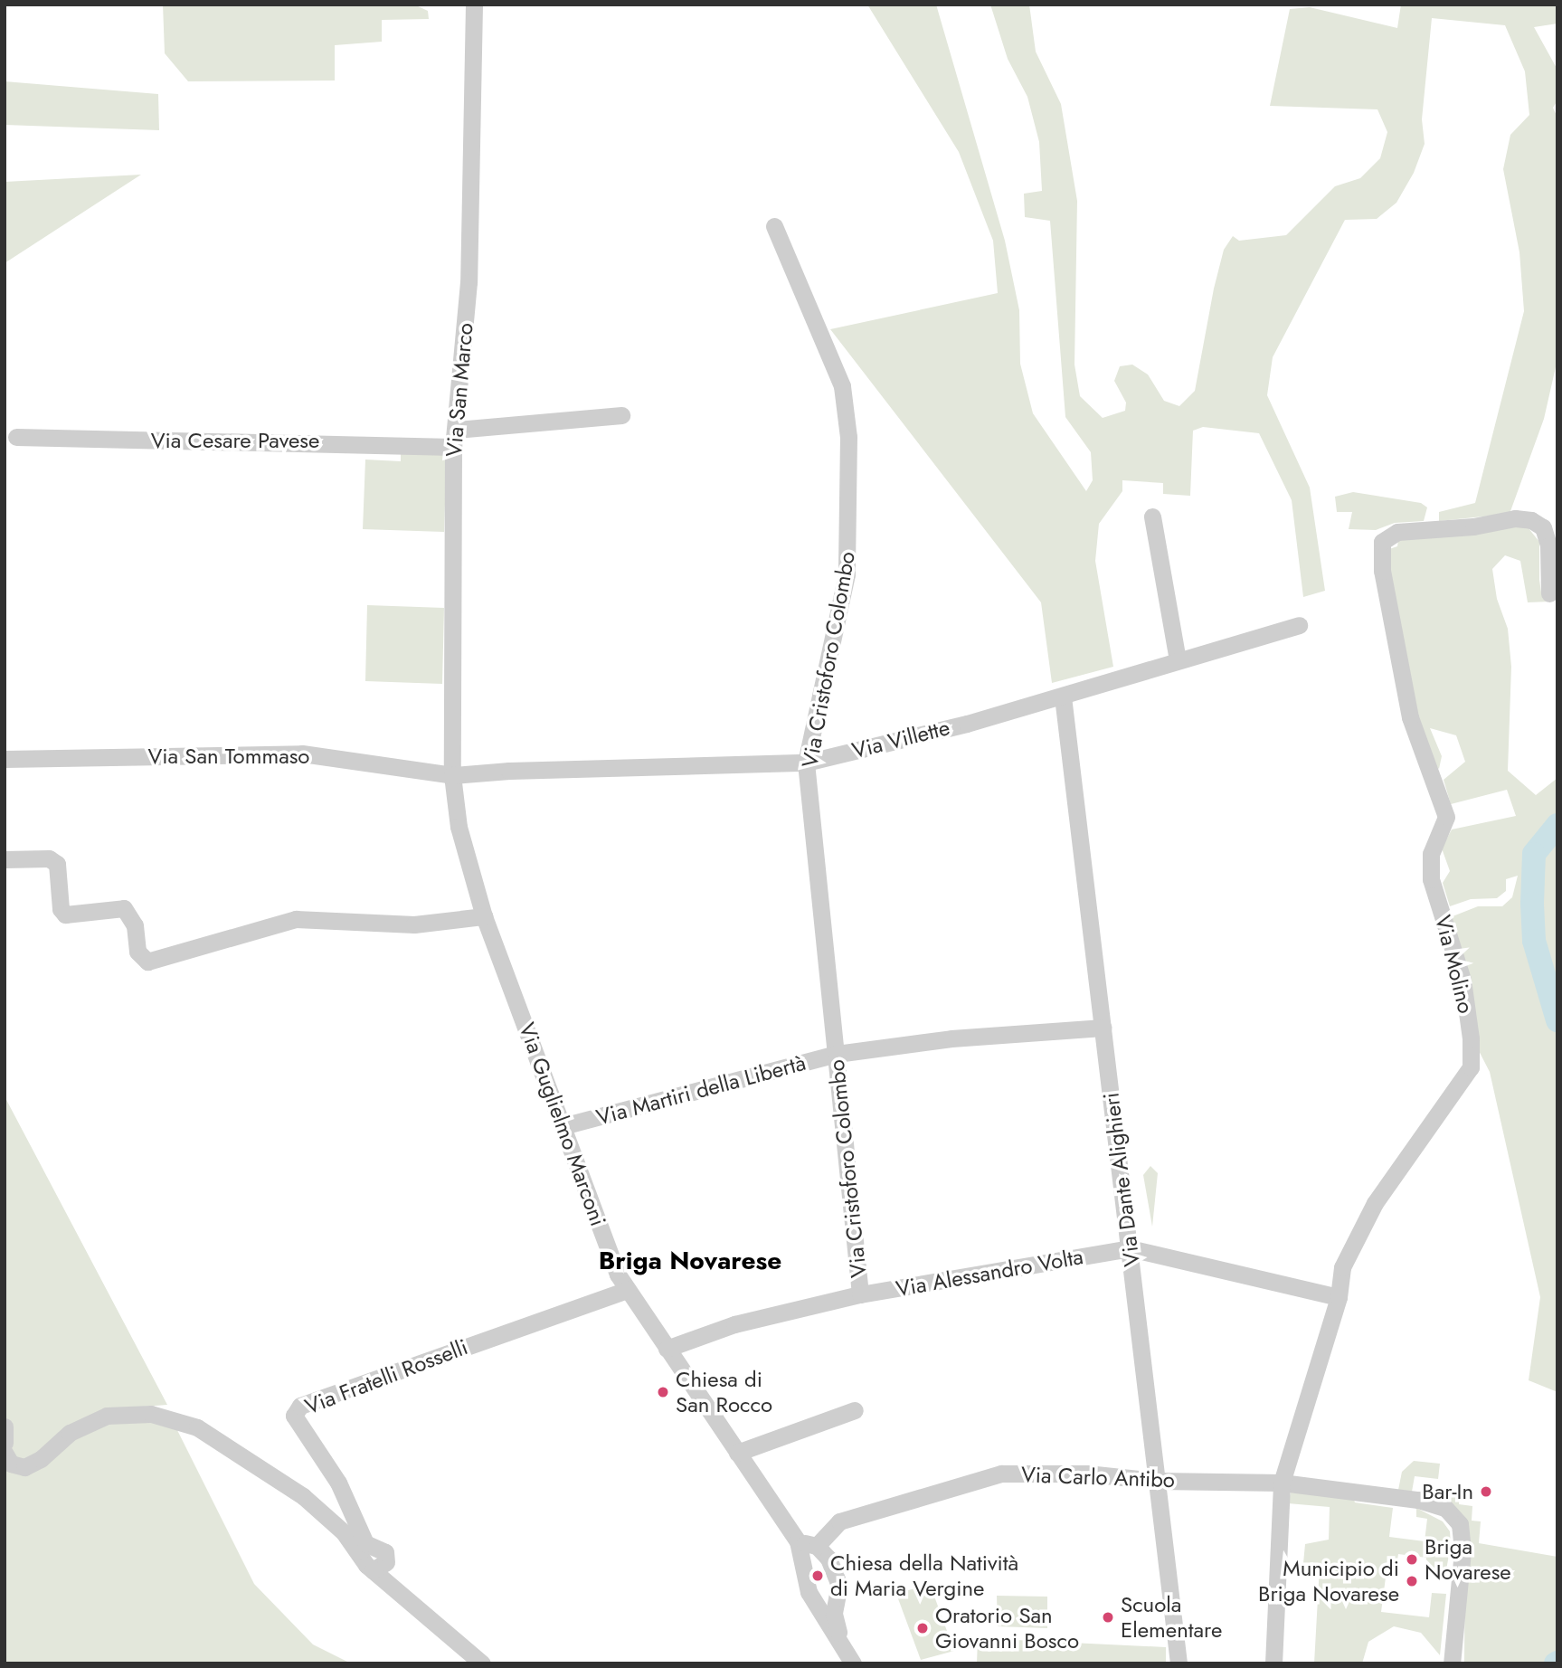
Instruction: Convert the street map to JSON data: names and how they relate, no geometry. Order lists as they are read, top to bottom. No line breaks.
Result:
{"streets":{"street":["Via San Marco","Via Cesare Pavese","Via Cristoforo Colombo","Via Villette","Via San Tommaso","Via Molino","Via Martiri della Libertà","Via Guglielmo Marconi","Via Dante Alighieri","Via Alessandro Volta","Via Fratelli Rosselli","Via Carlo Antibo"]},"crossings":[["Via San Marco","Via Cesare Pavese"],["Via San Marco","Via Villette"],["Via San Marco","Via San Tommaso"],["Via San Marco","Via Guglielmo Marconi"],["Via Cristoforo Colombo","Via Villette"],["Via Cristoforo Colombo","Via Martiri della Libertà"],["Via Cristoforo Colombo","Via Alessandro Volta"],["Via Villette","Via San Tommaso"],["Via Villette","Via Guglielmo Marconi"],["Via Villette","Via Dante Alighieri"],["Via San Tommaso","Via Guglielmo Marconi"],["Via Molino","Via Carlo Antibo"],["Via Martiri della Libertà","Via Guglielmo Marconi"],["Via Martiri della Libertà","Via Dante Alighieri"],["Via Guglielmo Marconi","Via Alessandro Volta"],["Via Guglielmo Marconi","Via Fratelli Rosselli"],["Via Guglielmo Marconi","Via Carlo Antibo"],["Via Dante Alighieri","Via Alessandro Volta"],["Via Dante Alighieri","Via Carlo Antibo"]],"districts":["Briga Novarese"],"places":["Chiesa di San Rocco","Bar-In","Briga Novarese","Chiesa della Natività di Maria Vergine","Municipio di Briga Novarese","Scuola Elementare","Oratorio San Giovanni Bosco"]}
